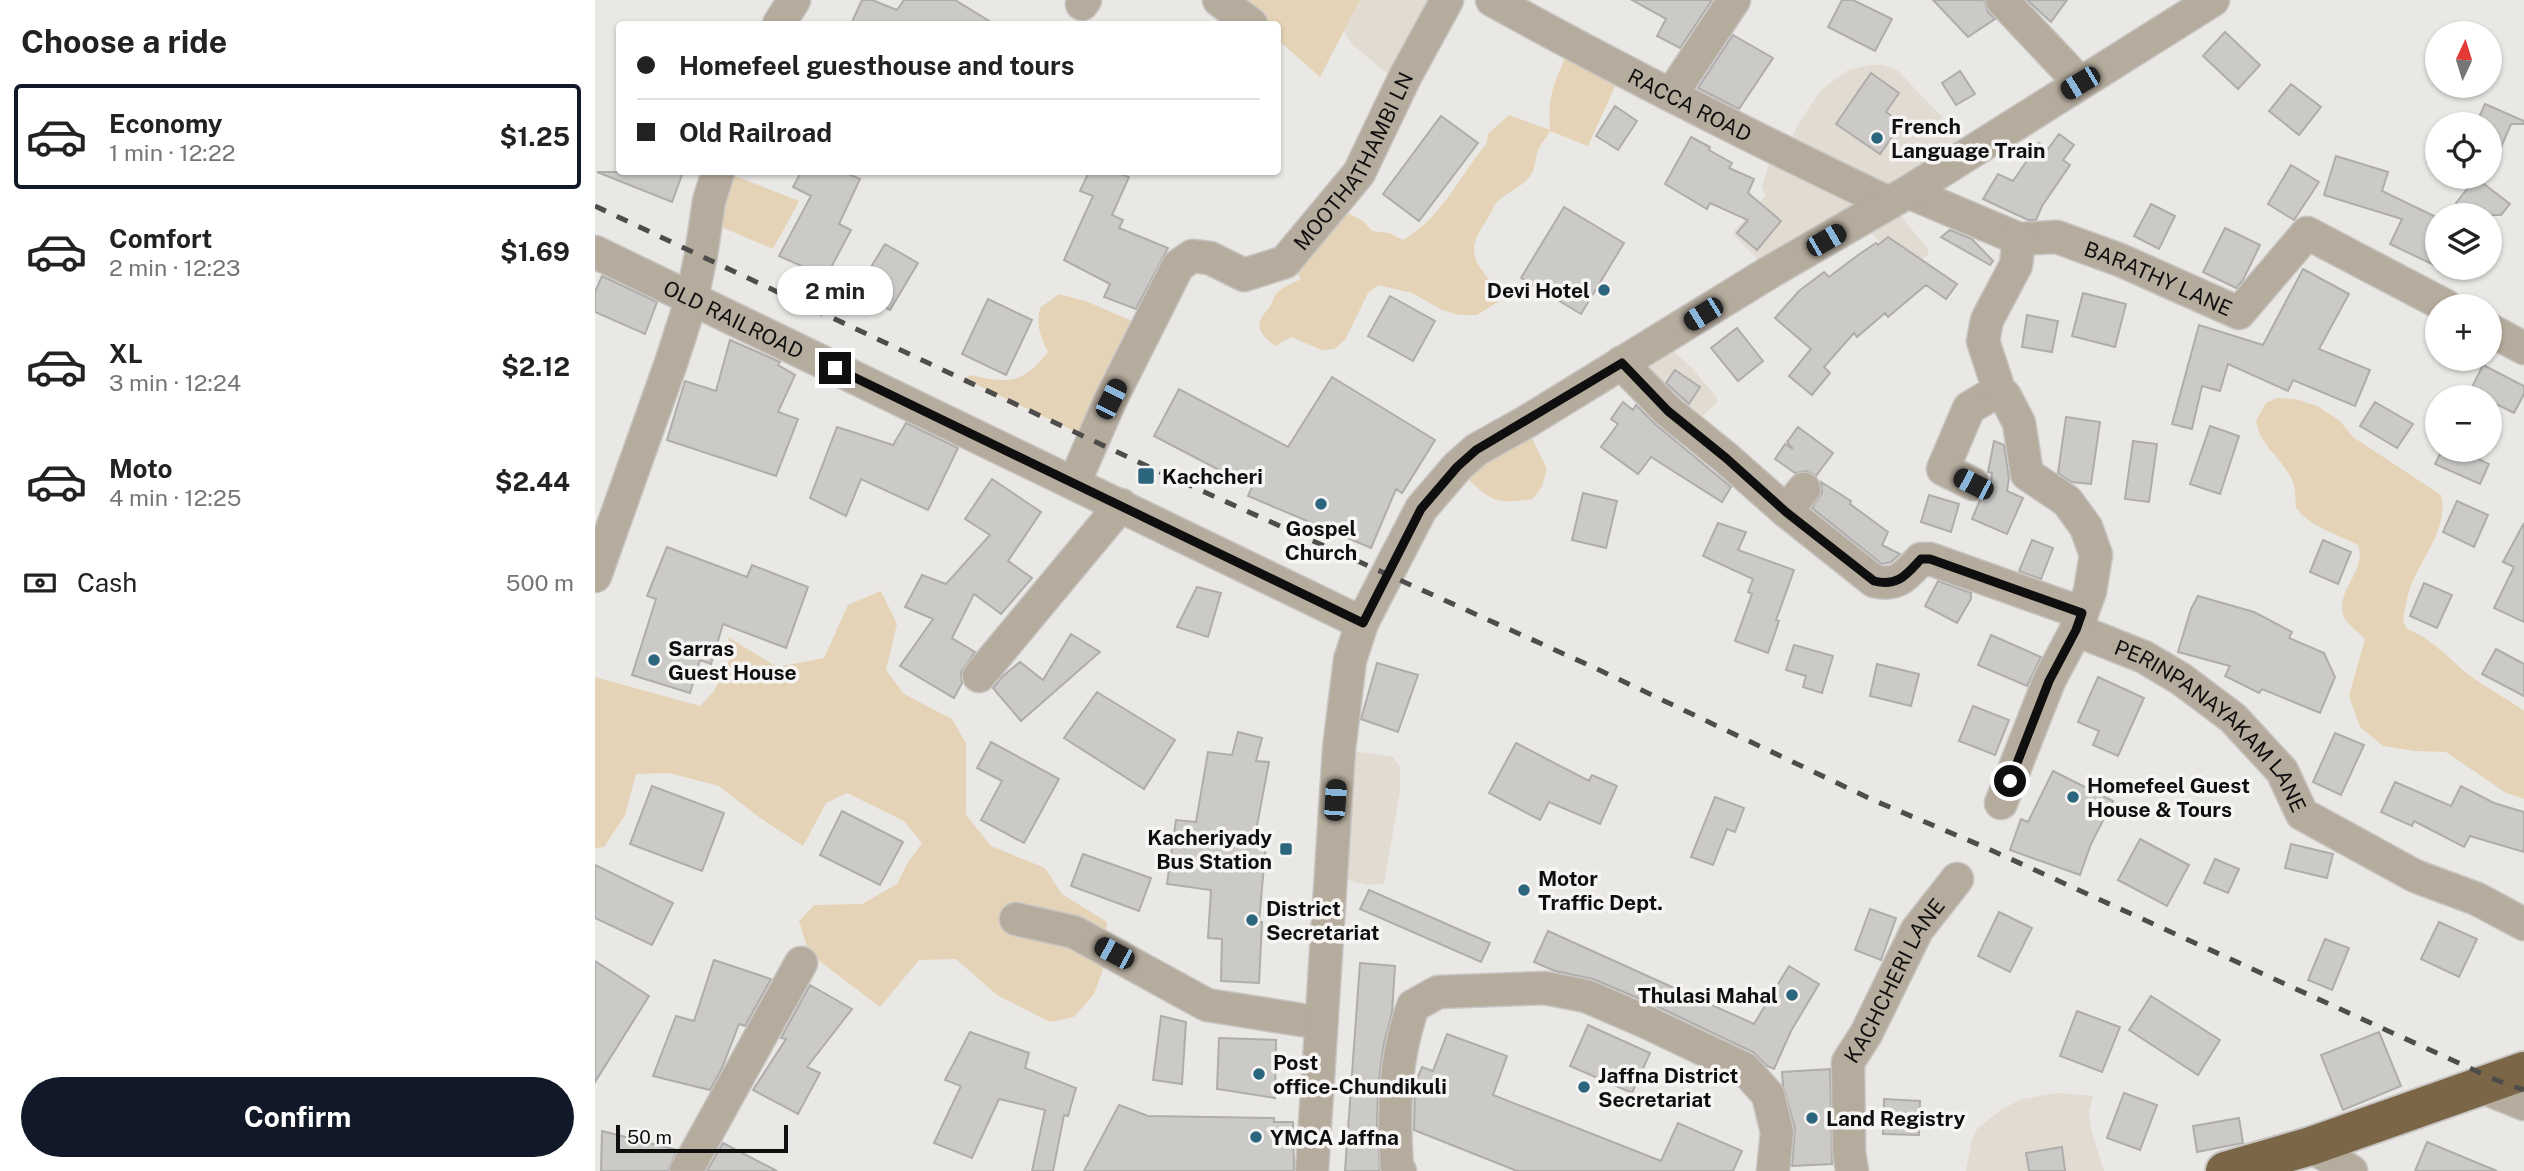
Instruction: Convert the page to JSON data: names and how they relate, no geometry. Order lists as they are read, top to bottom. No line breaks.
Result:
{"streets":{"street":["RACCA ROAD","MOOTHATHAMBI LN","BARATHY LANE","OLD RAILROAD","PERINPANAYAKAM LANE","KACHCHERI LANE"]},"crossings":[["RACCA ROAD","BARATHY LANE"],["MOOTHATHAMBI LN","OLD RAILROAD"]],"places":{"other":["French Language Train","Devi Hotel","Gospel Church","Sarras Guest House","Homefeel Guest House & Tours","Motor Traffic Dept.","District Secretariat","Thulasi Mahal","Post office-Chundikuli","Jaffna District Secretariat","Land Registry","YMCA Jaffna"],"transit":["Kachcheri","Kacheriyady Bus Station"]},"scale_bar":"50 m","north":"top","page":{"heading":"Choose a ride","map_buttons":["+","−"],"banner":["Homefeel guesthouse and tours","Old Railroad"],"list":[{"name":"Economy","note":"1 min · 12:22","value":"$1.25"},{"name":"Comfort","note":"2 min · 12:23","value":"$1.69"},{"name":"XL","note":"3 min · 12:24","value":"$2.12"},{"name":"Moto","note":"4 min · 12:25","value":"$2.44"}],"bubble":"2 min","pay":["Cash","500 m"],"buttons":"Confirm","scale":"50 m"}}
